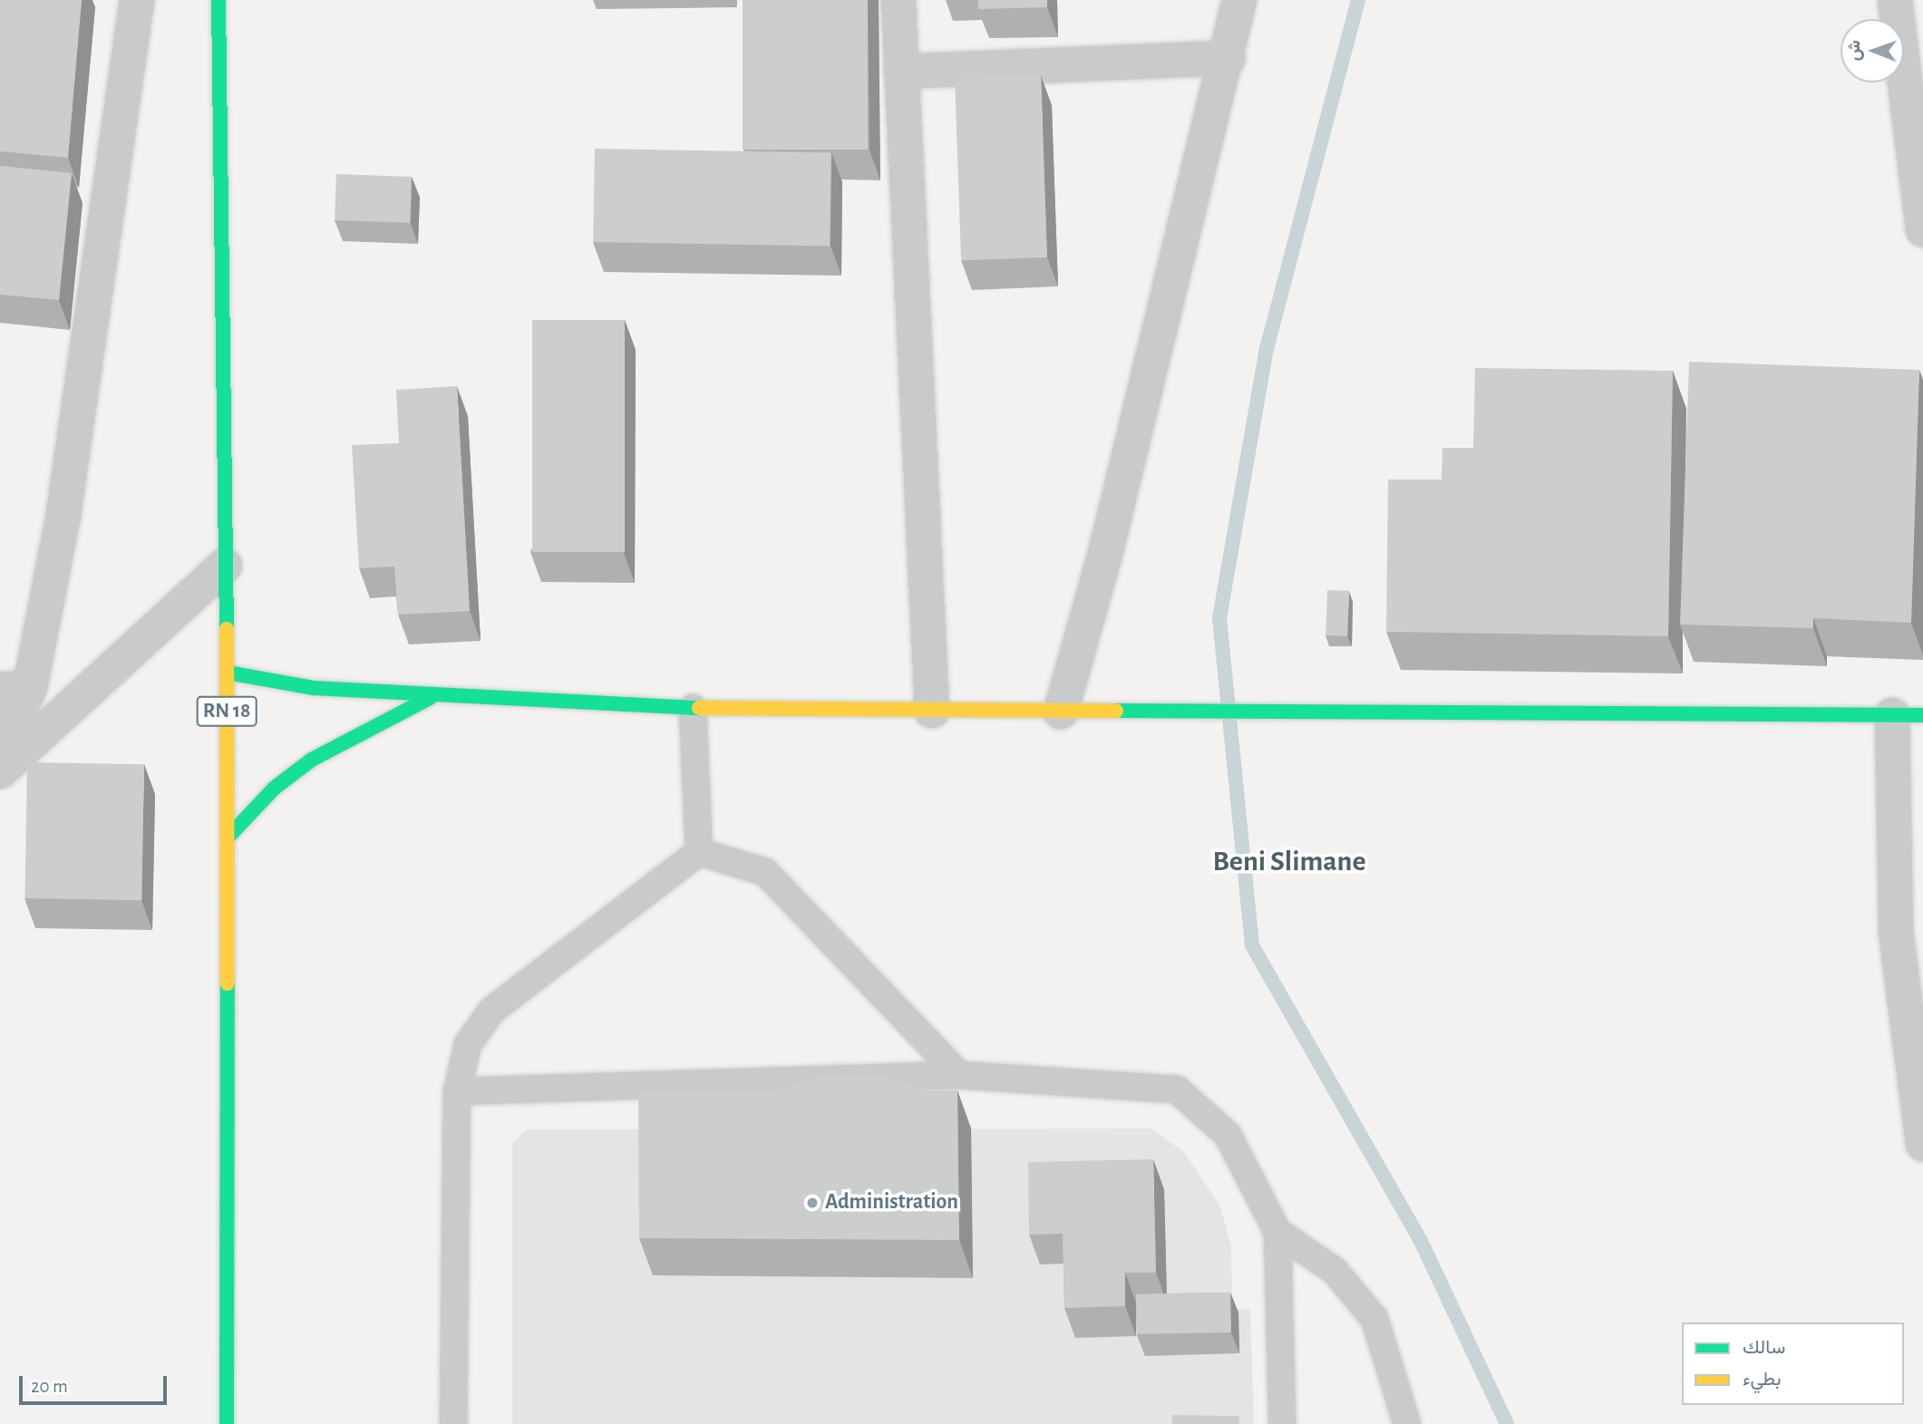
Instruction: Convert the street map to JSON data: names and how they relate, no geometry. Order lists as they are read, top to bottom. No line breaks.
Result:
{"streets":{"street":["RN 18"]},"districts":["Beni Slimane"],"places":["Administration"],"legend":["سالك","بطيء"],"scale_bar":"20 m","north":"left"}
